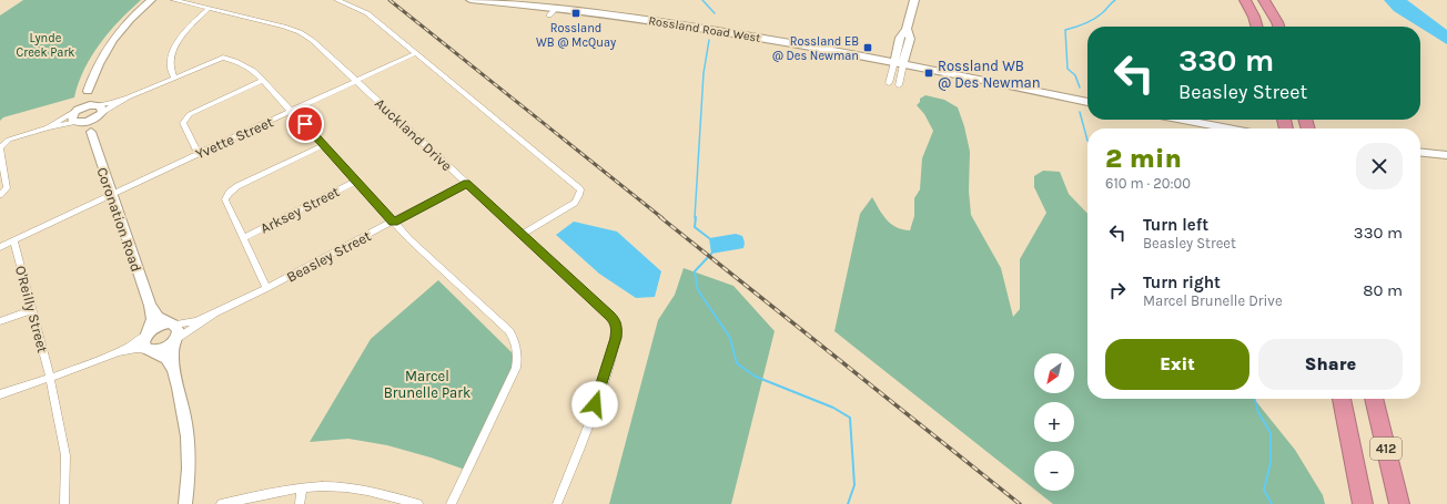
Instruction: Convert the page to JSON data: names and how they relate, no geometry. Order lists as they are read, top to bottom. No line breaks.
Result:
{"streets":{"highway":["412"],"street":["Rossland Road West","Auckland Drive","Yvette Street","Arksey Street","Coronation Road","Beasley Street","O'Reilly Street"]},"crossings":[["Auckland Drive","Yvette Street"],["Auckland Drive","Beasley Street"],["Yvette Street","Coronation Road"],["Yvette Street","O'Reilly Street"],["Coronation Road","Beasley Street"]],"parks":["Lynde Creek Park","Marcel Brunelle Park"],"places":{"transit":["Rossland WB @ McQuay","Rossland EB @ Des Newman","Rossland WB @ Des Newman"]},"north":"bottom left","page":{"turn":["330 m","Beasley Street"],"heading":["2 min","610 m · 20:00"],"list":[{"name":"Turn left","note":"Beasley Street","value":"330 m"},{"name":"Turn right","note":"Marcel Brunelle Drive","value":"80 m"}],"buttons":["Exit","Share"],"map_buttons":["+","−"]}}
